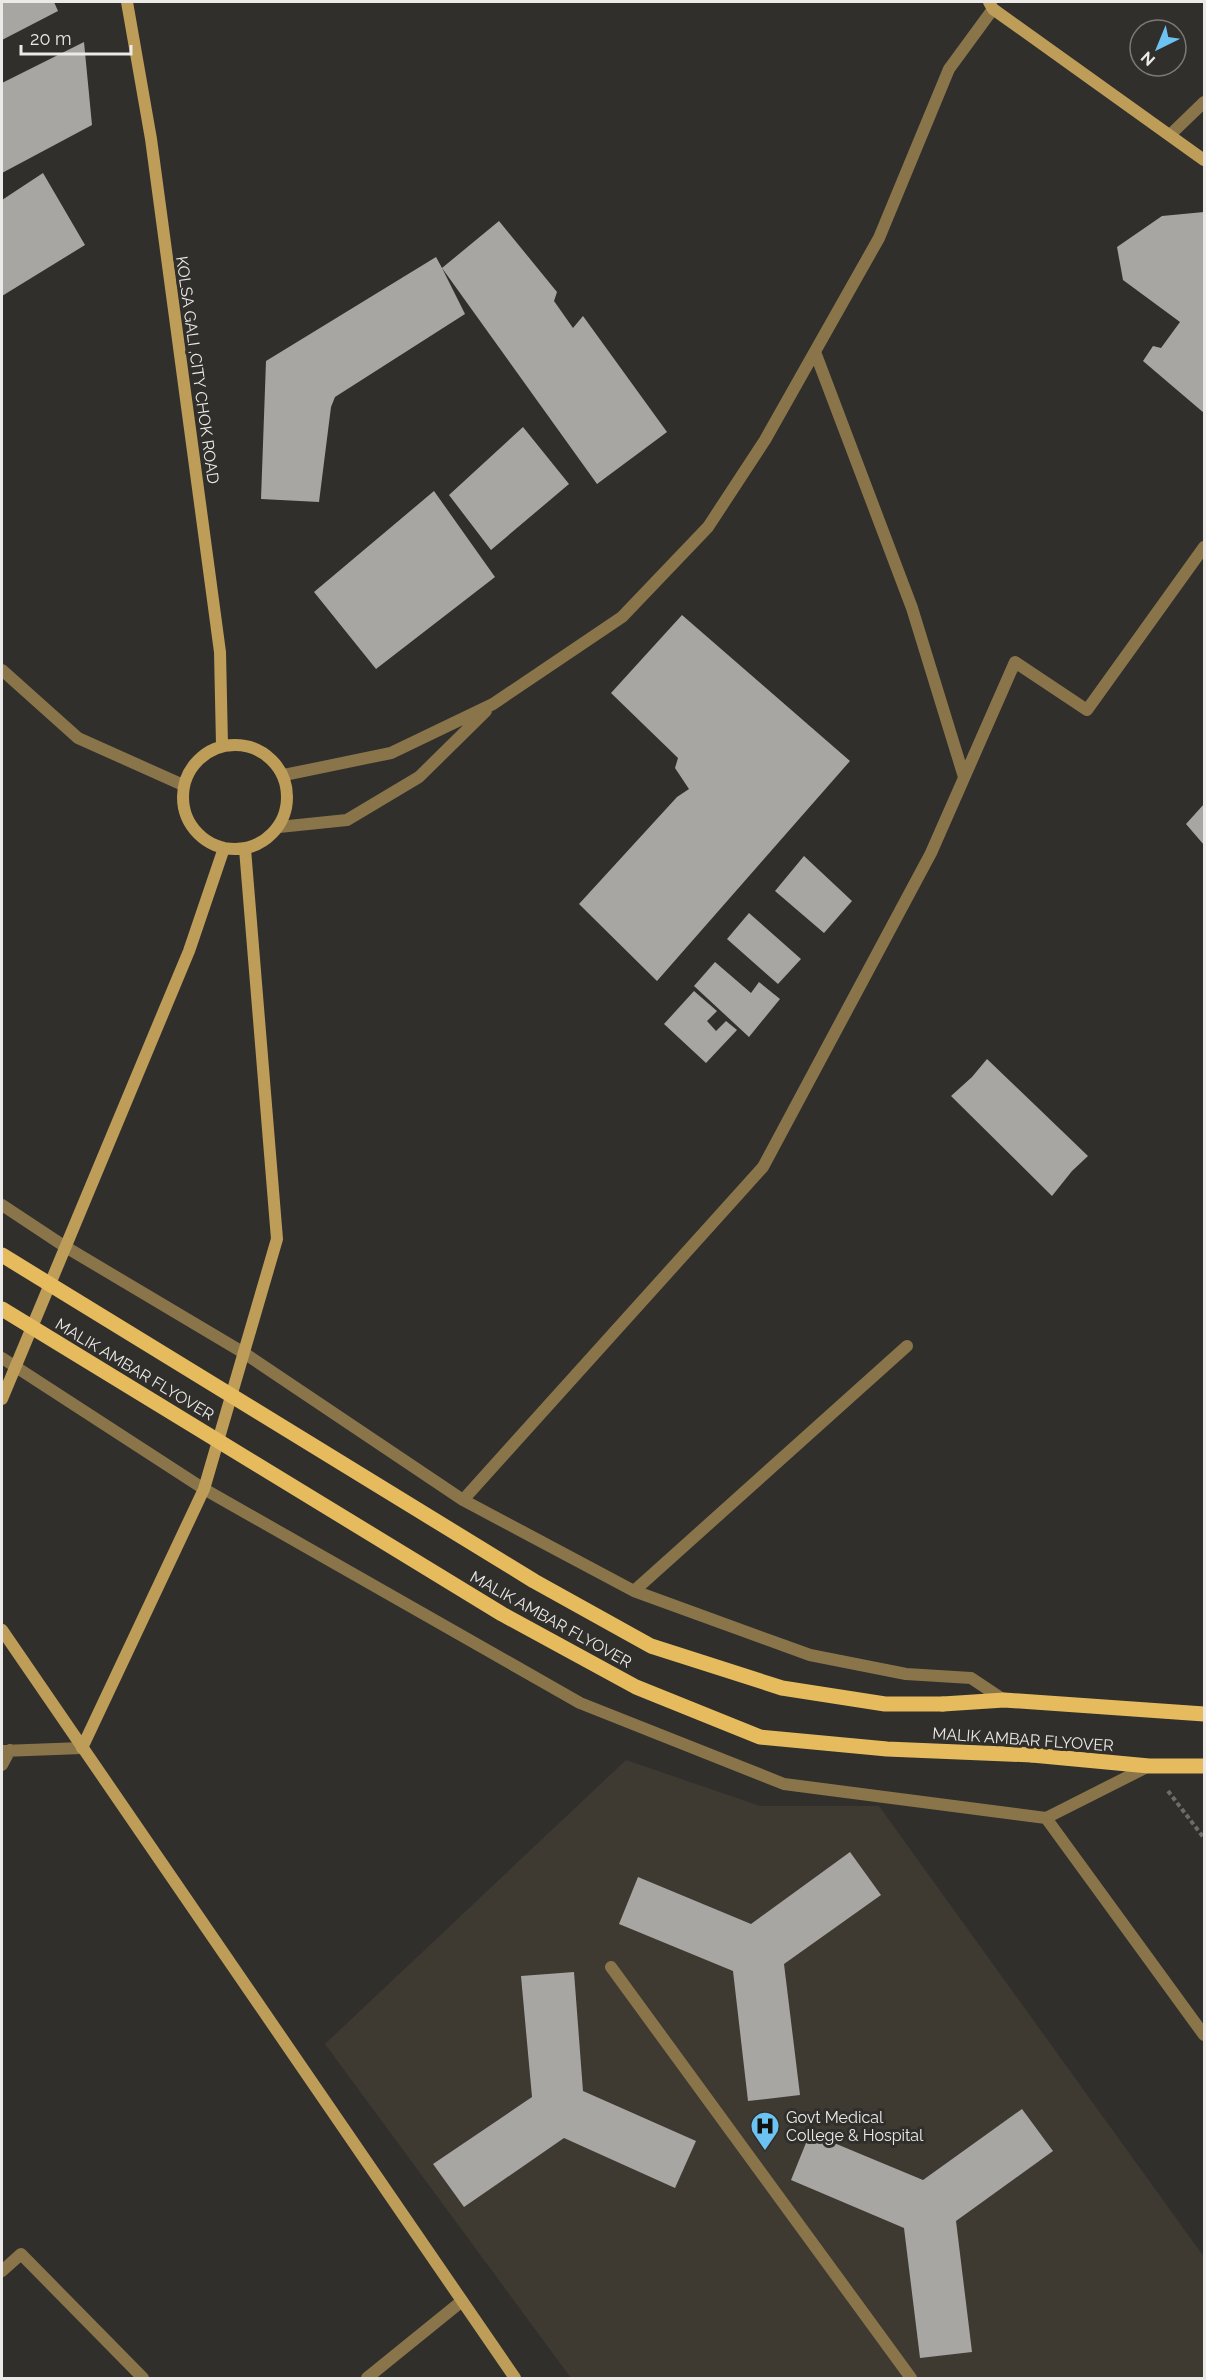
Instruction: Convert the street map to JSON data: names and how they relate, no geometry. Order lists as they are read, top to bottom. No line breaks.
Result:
{"streets":{"main road":["MALIK AMBAR FLYOVER"],"street":["KOLSA GALI ,CITY CHOK ROAD"]},"places":{"hospital":["Govt Medical College & Hospital"]},"scale_bar":"20 m","north":"bottom left"}
